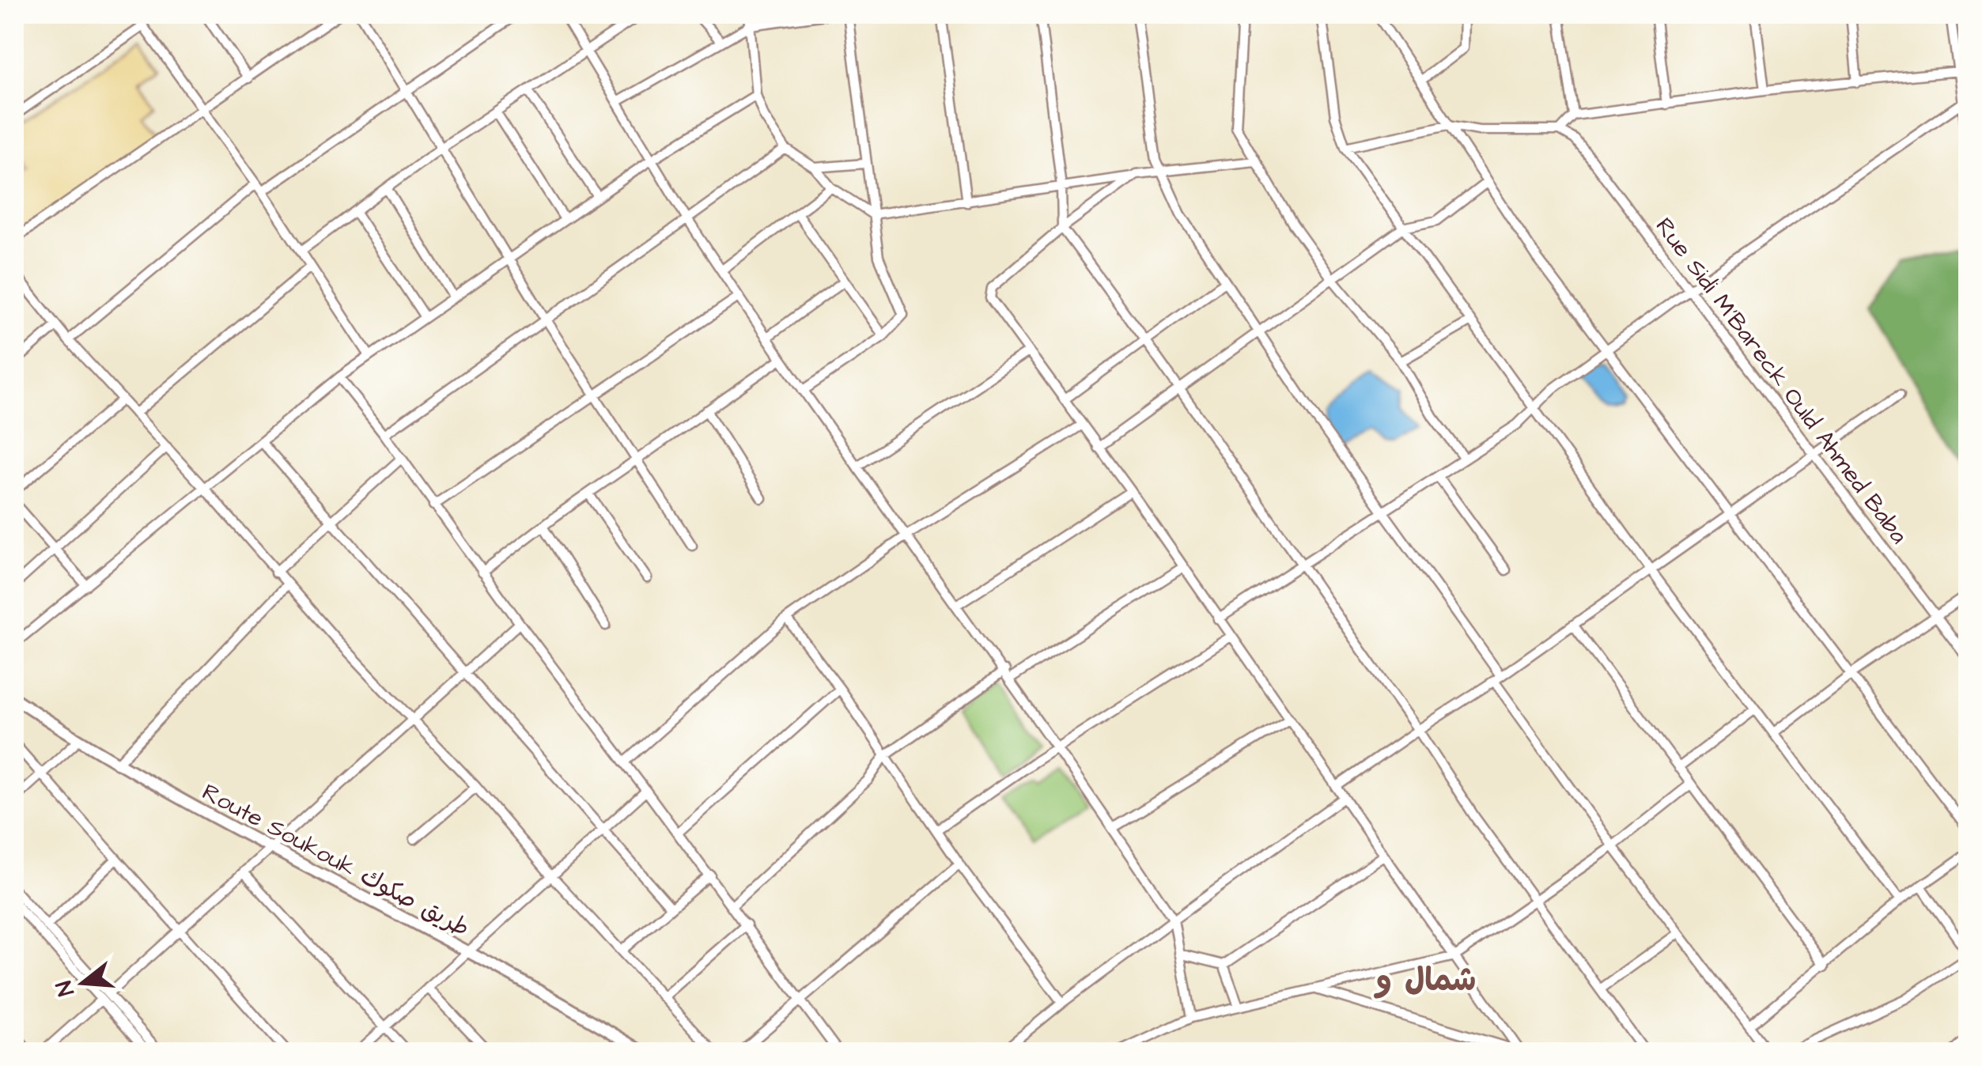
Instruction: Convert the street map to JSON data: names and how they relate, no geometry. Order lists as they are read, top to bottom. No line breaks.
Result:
{"streets":{"street":["Rue Sidi M'Bareck Ould Ahmed Baba","Route Soukouk طريق صكوك"]},"districts":["شمال و"],"north":"left"}
